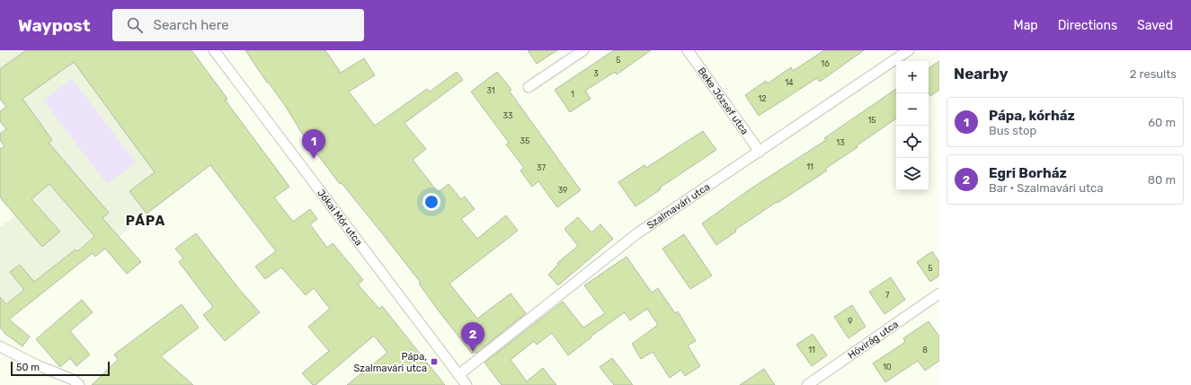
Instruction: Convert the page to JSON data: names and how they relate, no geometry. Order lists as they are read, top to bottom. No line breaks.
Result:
{"streets":{"street":["Beke József utca","Szalmavári utca","Jókai Mór utca","Hóvirág utca"]},"crossings":[["Beke József utca","Szalmavári utca"],["Szalmavári utca","Jókai Mór utca"]],"districts":["PÁPA"],"places":{"transit":["Pápa, Szalmavári utca"]},"house_numbers":["5","16","3","14","31","1","12","33","15","35","13","11","37","39","5","7","9","11","8","10"],"scale_bar":"50 m","page":{"header":"Waypost","search":"Search here","nav":["Map","Directions","Saved"],"heading":["Nearby","2 results"],"map_buttons":["+","−"],"list":[{"mark":"1","name":"Pápa, kórház","note":"Bus stop","value":"60 m"},{"mark":"2","name":"Egri Borház","note":"Bar · Szalmavári utca","value":"80 m"}],"pins":["1","2"],"scale":"50 m"}}
